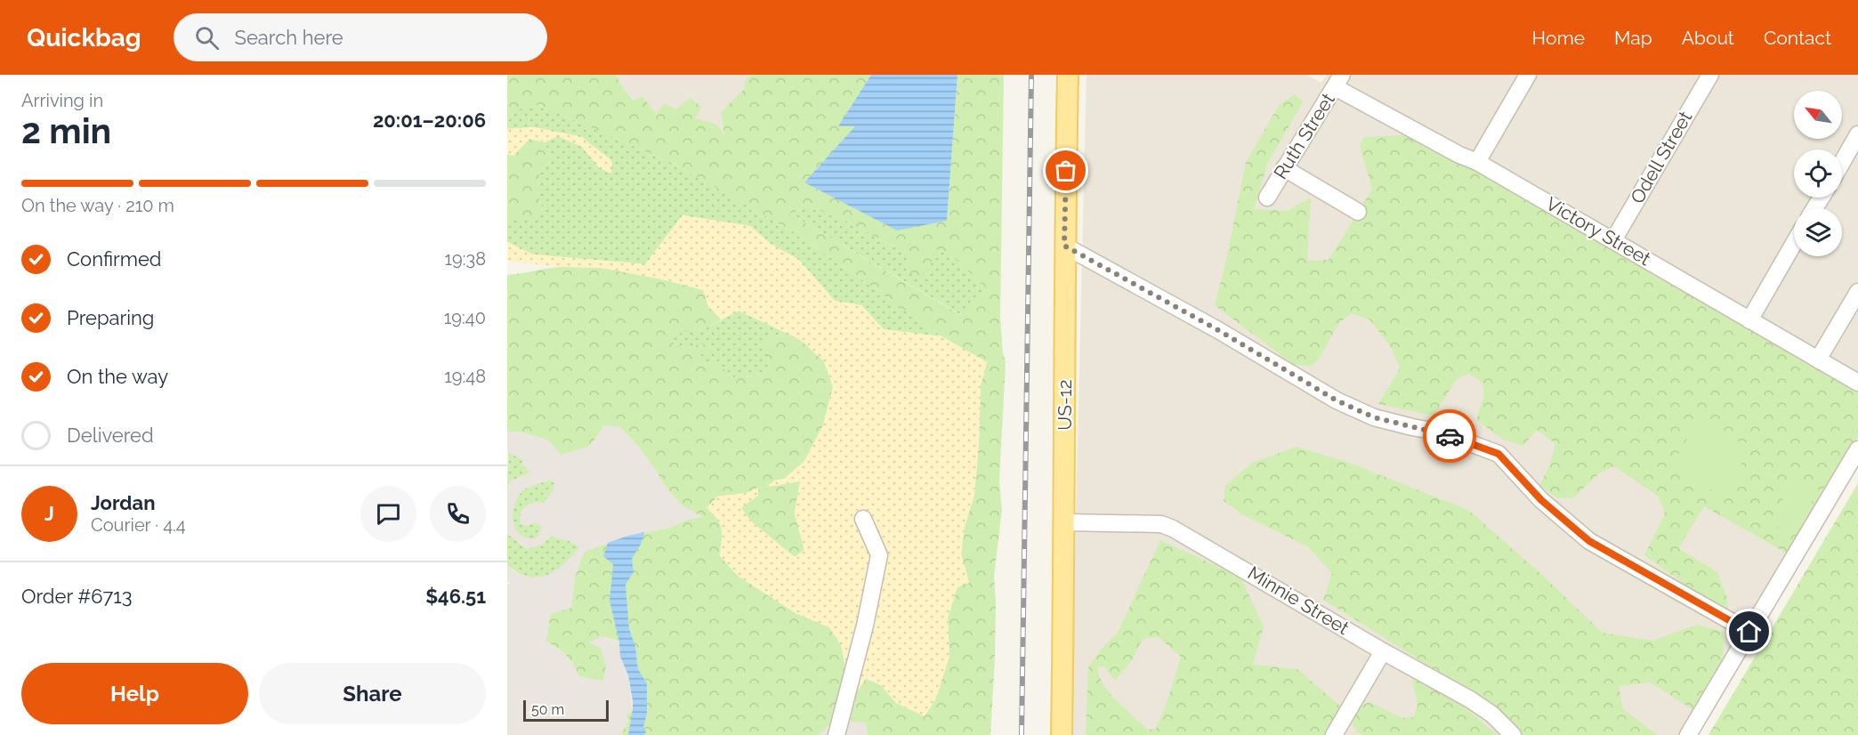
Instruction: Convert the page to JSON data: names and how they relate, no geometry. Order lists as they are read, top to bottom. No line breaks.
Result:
{"streets":{"main road":["US-12"],"street":["Ruth Street","Odell Street","Victory Street","Minnie Street"]},"crossings":[["Ruth Street","Victory Street"],["Odell Street","Victory Street"],["US-12","Minnie Street"]],"scale_bar":"50 m","north":"top left","page":{"header":"Quickbag","search":"Search here","nav":["Home","Map","About","Contact"],"heading":["2 min","Arriving in","20:01–20:06"],"panel":["Jordan","Courier · 4.4","Order #6713","$46.51"],"bar":"On the way · 210 m","list":[["Confirmed","19:38"],["Preparing","19:40"],["On the way","19:48"],"Delivered"],"round":"J","buttons":["Help","Share"],"scale":"50 m"}}
